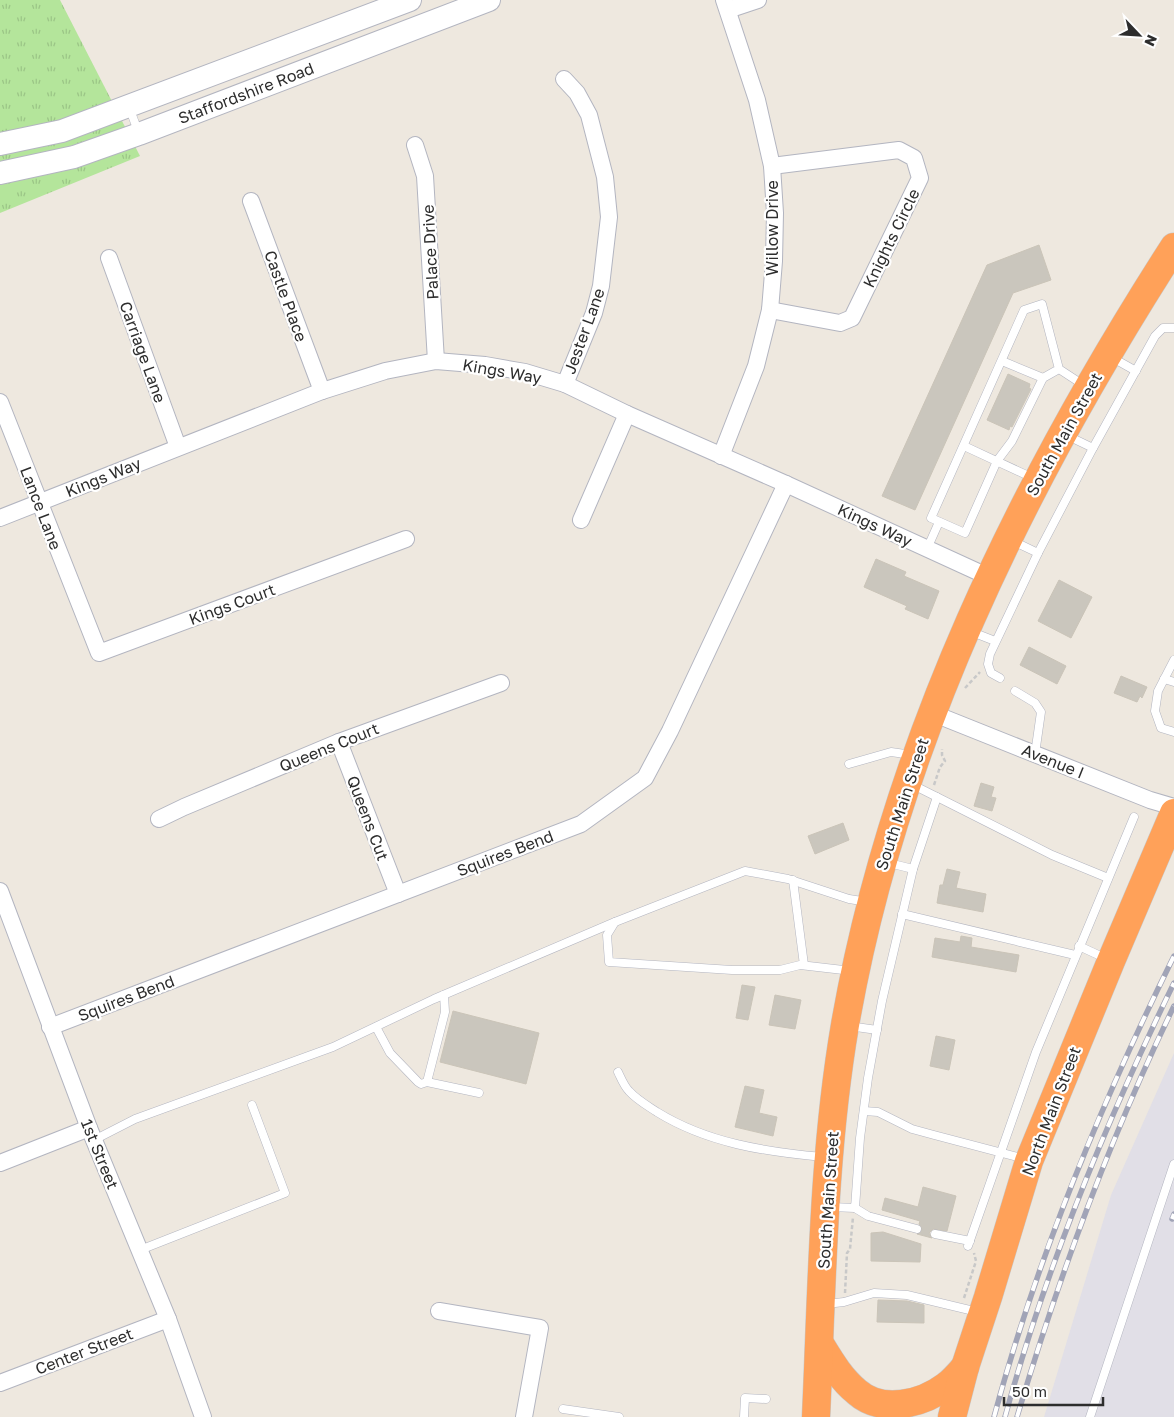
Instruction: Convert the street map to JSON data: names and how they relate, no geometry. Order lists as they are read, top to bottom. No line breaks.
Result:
{"streets":{"highway":["South Main Street","North Main Street"],"main road":["Staffordshire Road"],"street":["Willow Drive","Knights Circle","Palace Drive","Castle Place","Jester Lane","Carriage Lane","Kings Way","Lance Lane","Kings Court","Queens Court","Avenue I","Queens Cut","Squires Bend","1st Street","Center Street"]},"crossings":[["Willow Drive","Knights Circle"],["Willow Drive","Kings Way"],["Palace Drive","Kings Way"],["Castle Place","Kings Way"],["Jester Lane","Kings Way"],["Carriage Lane","Kings Way"],["Kings Way","South Main Street"],["Kings Way","Lance Lane"],["Kings Way","Squires Bend"],["South Main Street","Avenue I"],["South Main Street","North Main Street"],["Lance Lane","Kings Court"],["Queens Court","Queens Cut"],["Queens Cut","Squires Bend"],["Squires Bend","1st Street"],["1st Street","Center Street"]],"scale_bar":"50 m","north":"bottom right"}
